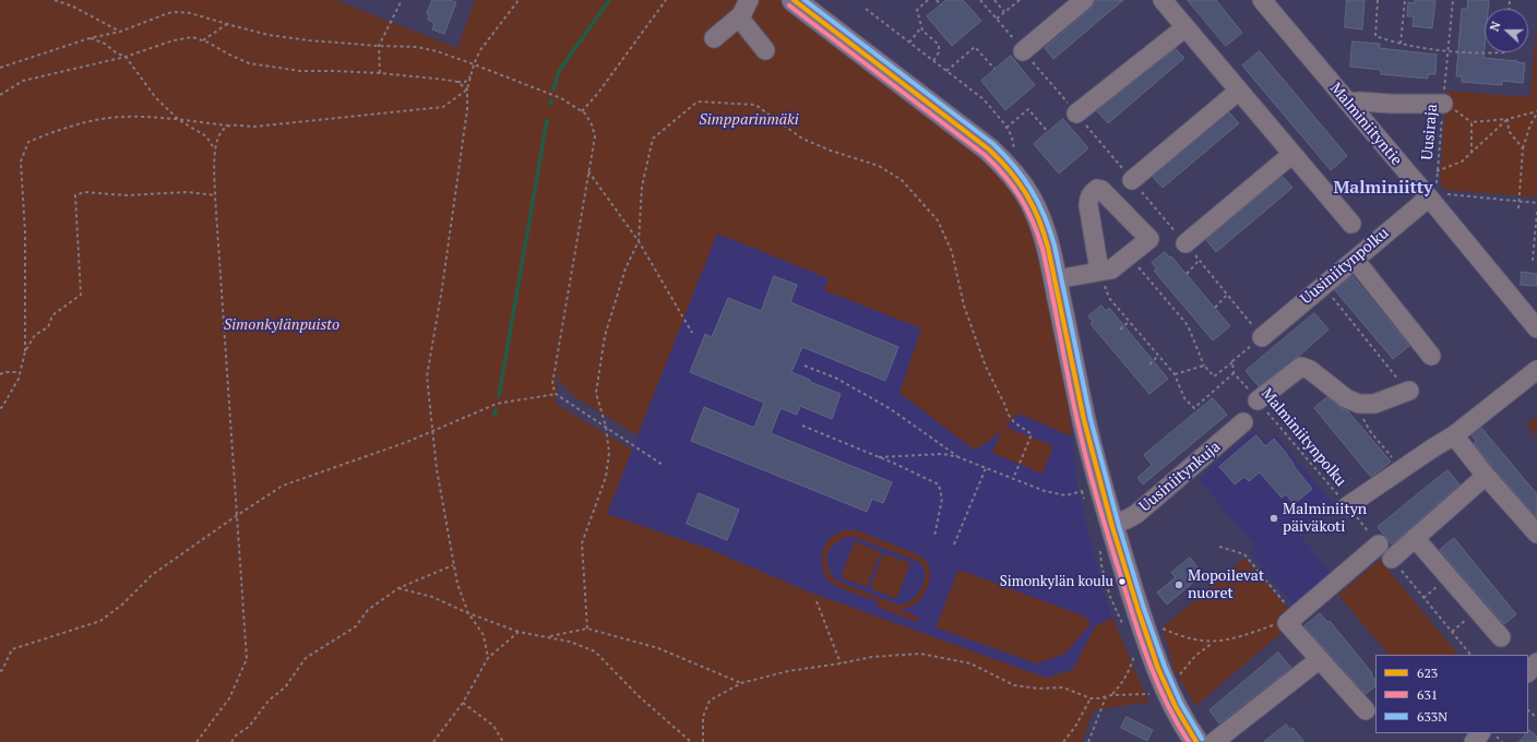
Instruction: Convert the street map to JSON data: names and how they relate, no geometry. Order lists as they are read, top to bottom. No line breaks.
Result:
{"streets":{"street":["Malminiityntie","Uusiniitynpolku","Uusiniitynkuja"],"path":["Uusiraja","Malminiitynpolku"]},"crossings":[["Malminiityntie","Uusiraja"],["Malminiityntie","Uusiniitynpolku"],["Uusiraja","Uusiniitynpolku"]],"districts":["Malminiitty"],"parks":["Simpparinmäki","Simonkylänpuisto"],"places":["Malminiityn päiväkoti","Simonkylän koulu","Mopoilevat nuoret"],"lines":["transit line 623","transit line 633N","transit line 631"],"legend":["623","631","633N"],"north":"left"}
